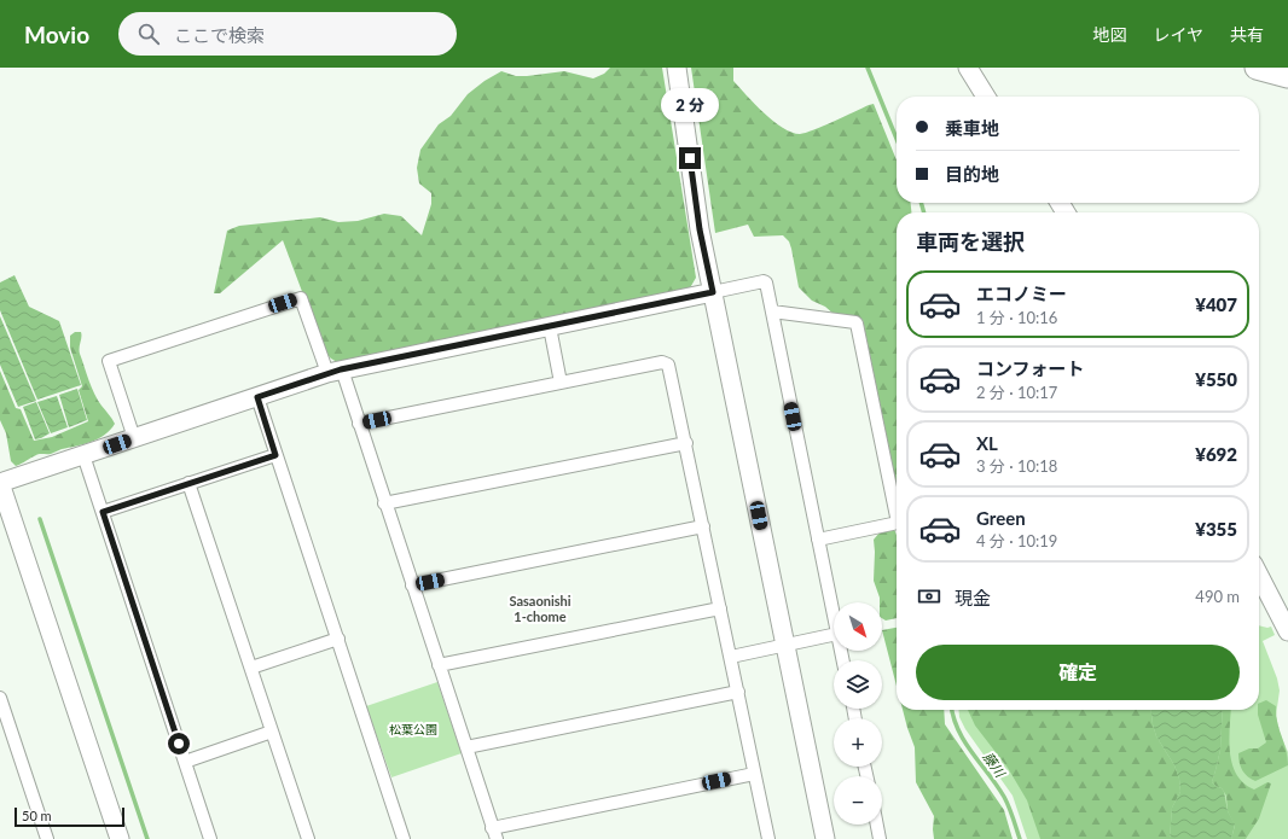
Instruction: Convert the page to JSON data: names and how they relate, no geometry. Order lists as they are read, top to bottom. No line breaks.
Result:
{"districts":["Sasaonishi 1-chome"],"water":["藤川"],"parks":["松葉公園"],"scale_bar":"50 m","north":"bottom right","page":{"header":"Movio","search":"ここで検索","nav":["地図","レイヤ","共有"],"bubble":"2 分","banner":["乗車地","目的地"],"heading":"車両を選択","list":[{"name":"エコノミー","note":"1 分 · 10:16","value":"¥407"},{"name":"コンフォート","note":"2 分 · 10:17","value":"¥550"},{"name":"XL","note":"3 分 · 10:18","value":"¥692"},{"name":"Green","note":"4 分 · 10:19","value":"¥355"}],"pay":["現金","490 m"],"map_buttons":["+","−"],"buttons":"確定","scale":"50 m"}}
